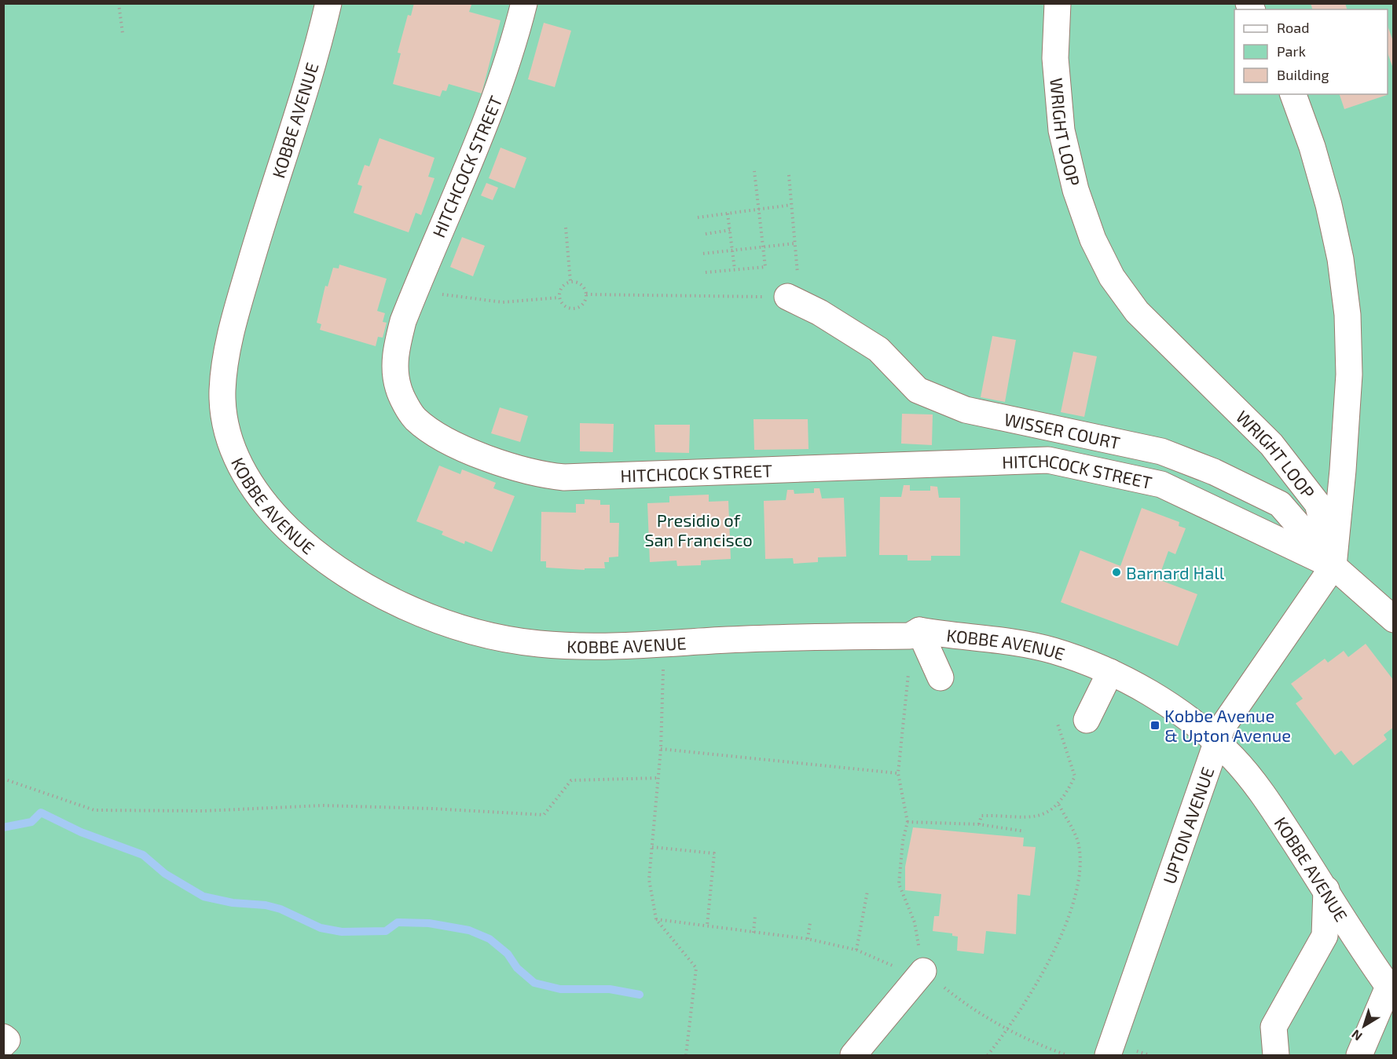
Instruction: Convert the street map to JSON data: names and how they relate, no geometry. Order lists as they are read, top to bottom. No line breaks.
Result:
{"streets":{"street":["KOBBE AVENUE","WRIGHT LOOP","HITCHCOCK STREET","WISSER COURT","UPTON AVENUE"]},"crossings":[["KOBBE AVENUE","UPTON AVENUE"],["WRIGHT LOOP","HITCHCOCK STREET"],["WRIGHT LOOP","WISSER COURT"],["WRIGHT LOOP","UPTON AVENUE"],["HITCHCOCK STREET","WISSER COURT"],["HITCHCOCK STREET","UPTON AVENUE"],["WISSER COURT","UPTON AVENUE"]],"parks":["Presidio of San Francisco"],"places":{"other":["Barnard Hall"],"transit":["Kobbe Avenue & Upton Avenue"]},"legend":["Road","Park","Building"],"north":"bottom left"}
